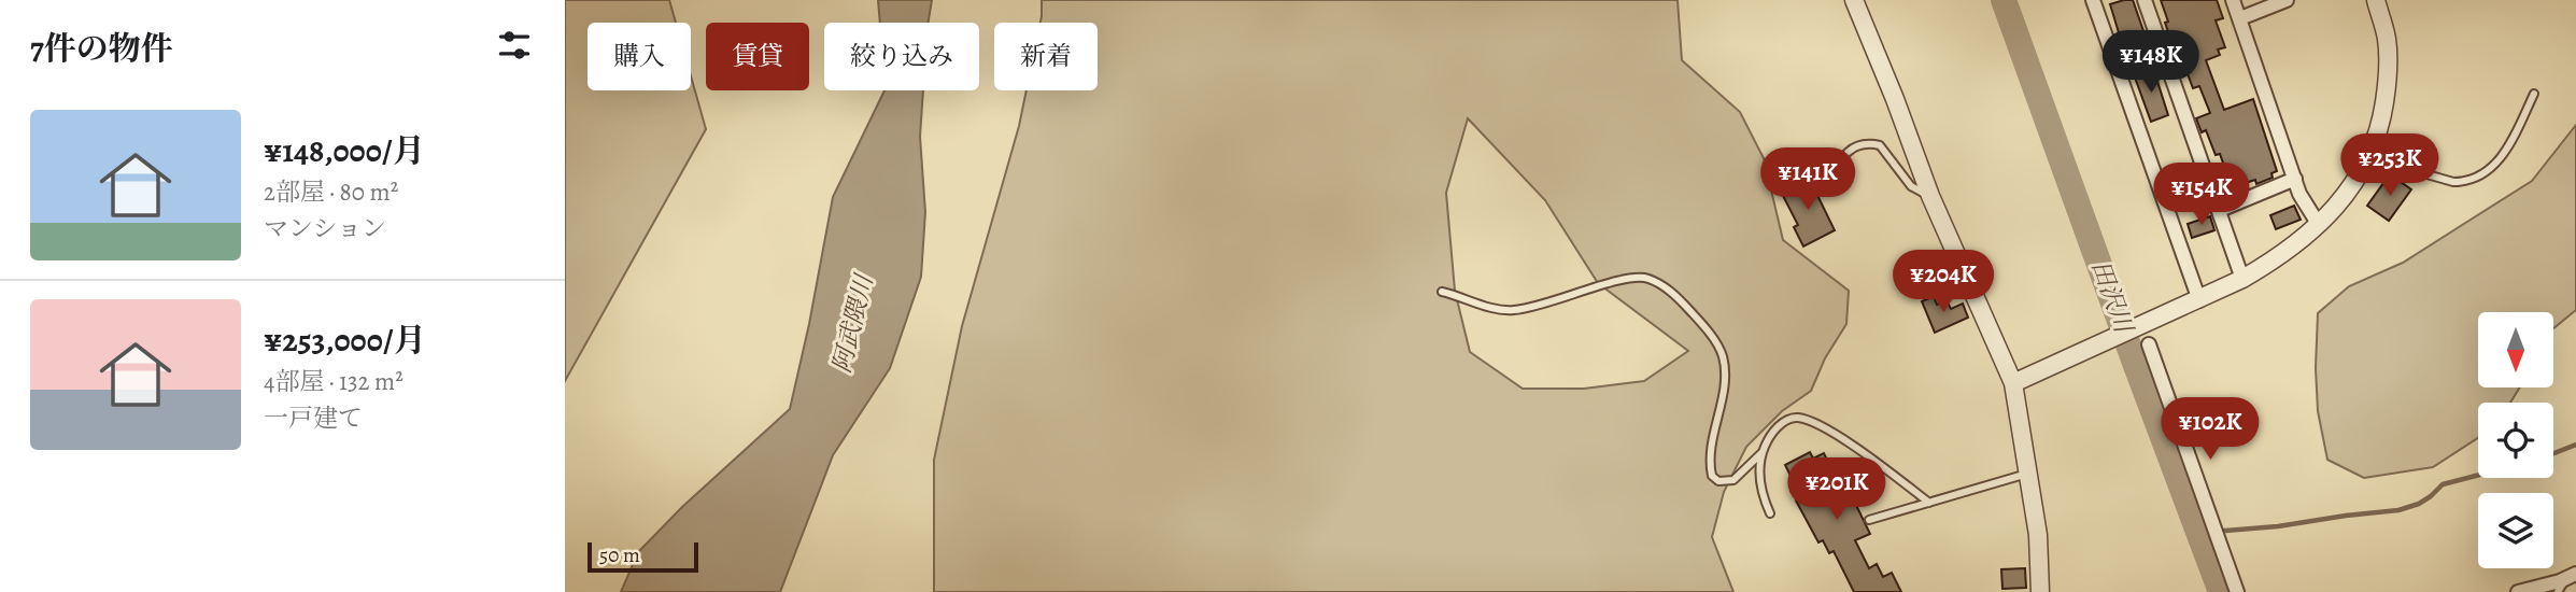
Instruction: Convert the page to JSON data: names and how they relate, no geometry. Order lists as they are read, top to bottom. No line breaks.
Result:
{"water":["田沢川","阿武隈川"],"scale_bar":"50 m","north":"bottom","page":{"heading":"7件の物件","chip":["購入","賃貸","絞り込み","新着"],"price":["¥148K","¥253K","¥141K","¥154K","¥204K","¥102K","¥201K"],"list":[{"name":"¥148,000/月","note":"2部屋 · 80 m² · マンション"},{"name":"¥253,000/月","note":"4部屋 · 132 m² · 一戸建て"}],"scale":"50 m"}}
